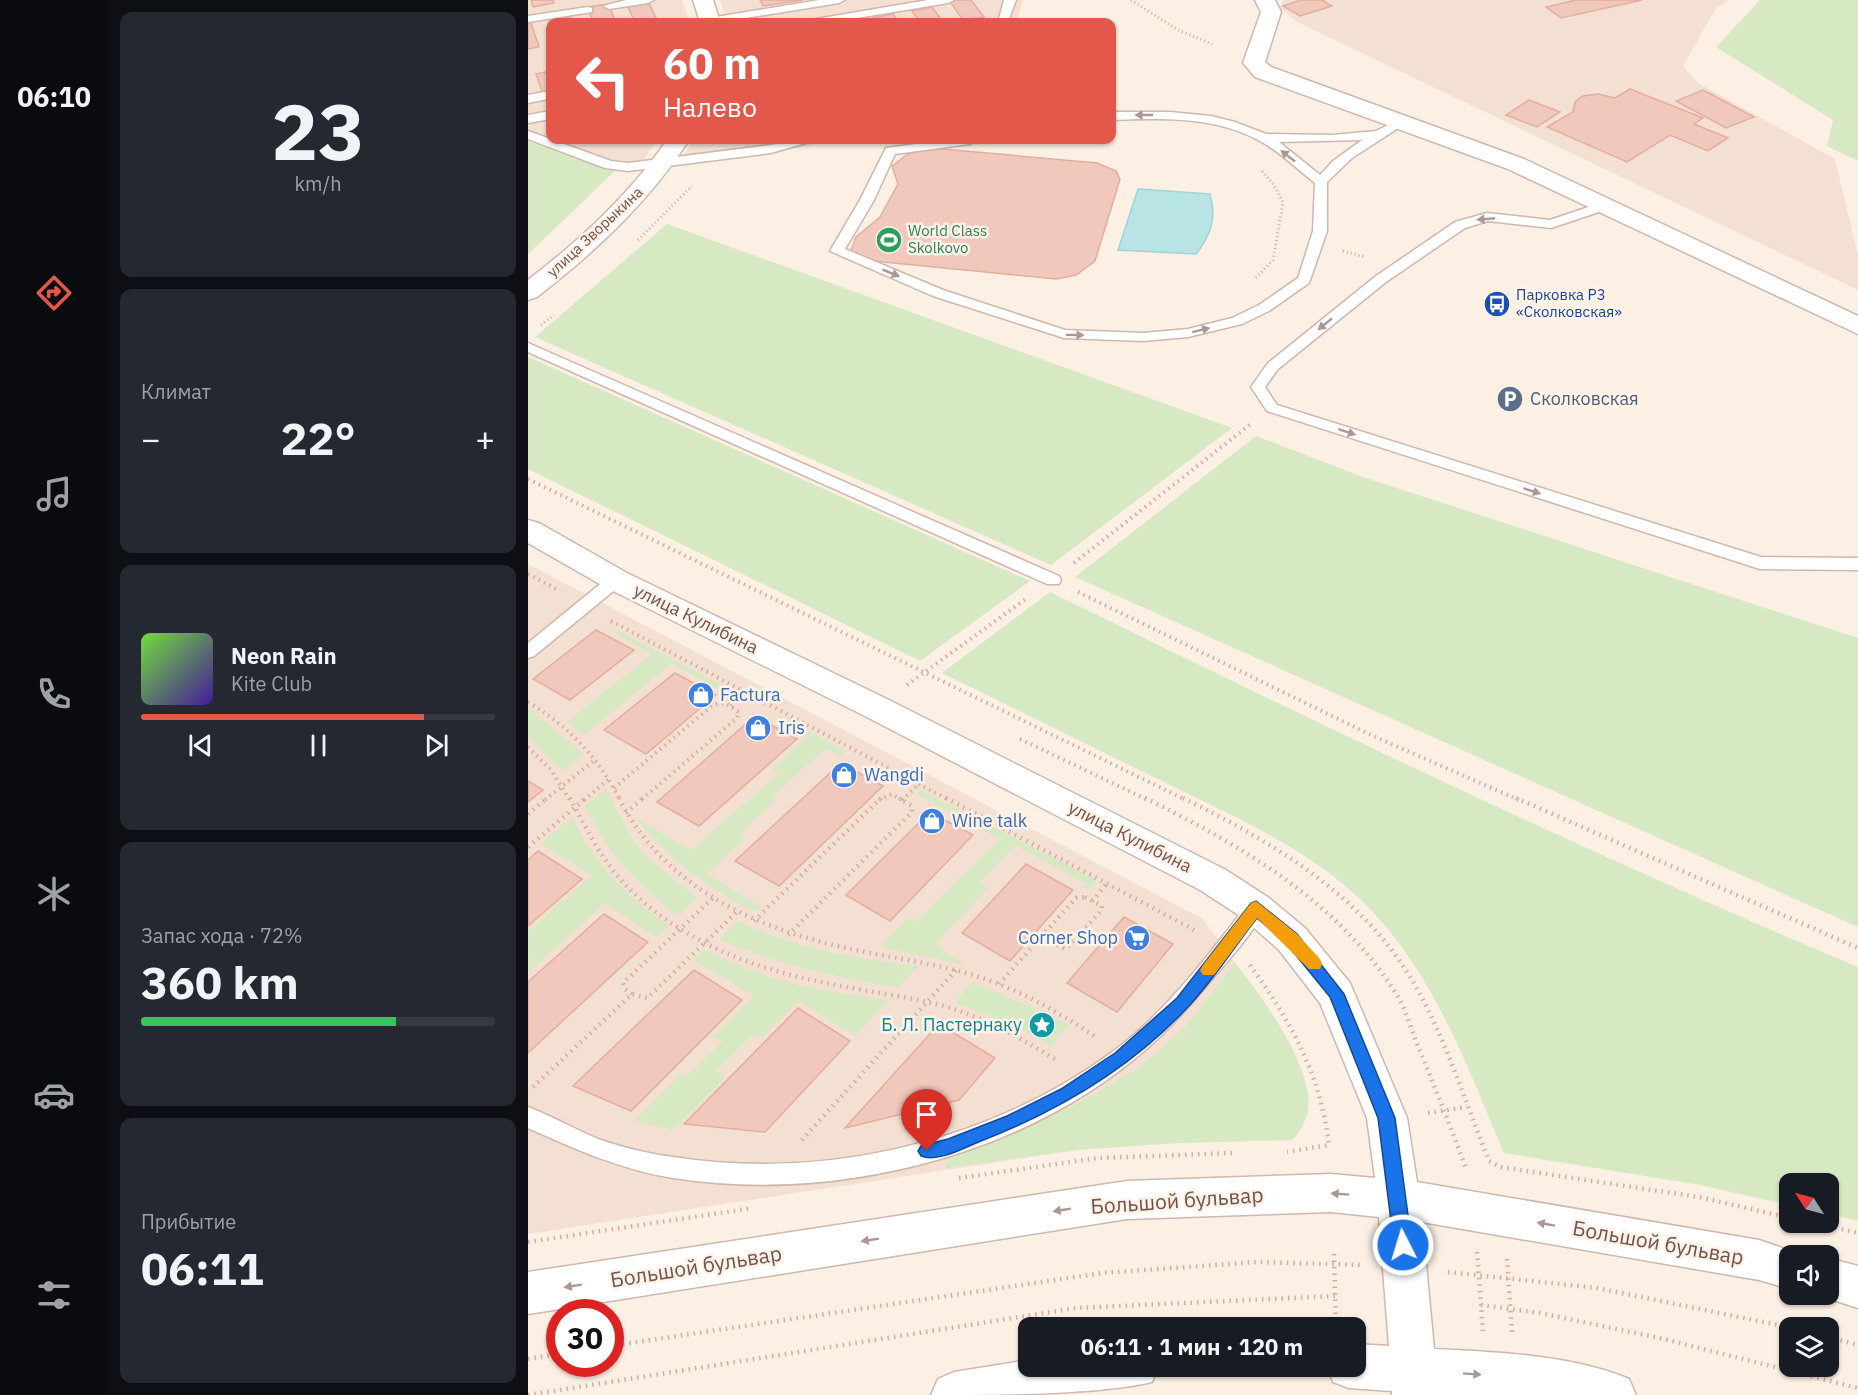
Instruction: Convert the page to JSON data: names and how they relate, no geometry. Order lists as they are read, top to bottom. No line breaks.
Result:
{"streets":{"street":["улица Зворыкина","улица Кулибина","Большой бульвар"]},"crossings":[["улица Кулибина","Большой бульвар"]],"one_way":["Большой бульвар"],"places":{"sports":["World Class Skolkovo"],"bus stop":["Парковка P3 «Сколковская»"],"parking":["Сколковская"],"shop":["Factura","Iris","Wangdi","Wine talk"],"supermarket":["Corner Shop"],"place":["Б. Л. Пастернаку"]},"north":"top left","page":{"tabs":"06:10","tile":[["23","km/h"],"Климат",["Запас хода · 72%","360 km"],["Прибытие","06:11"]],"turn":["60 m","Налево"],"heat":["−","22°","+"],"song":["Neon Rain","Kite Club"],"limit":"30","trip":"06:11 · 1 мин · 120 m"}}
